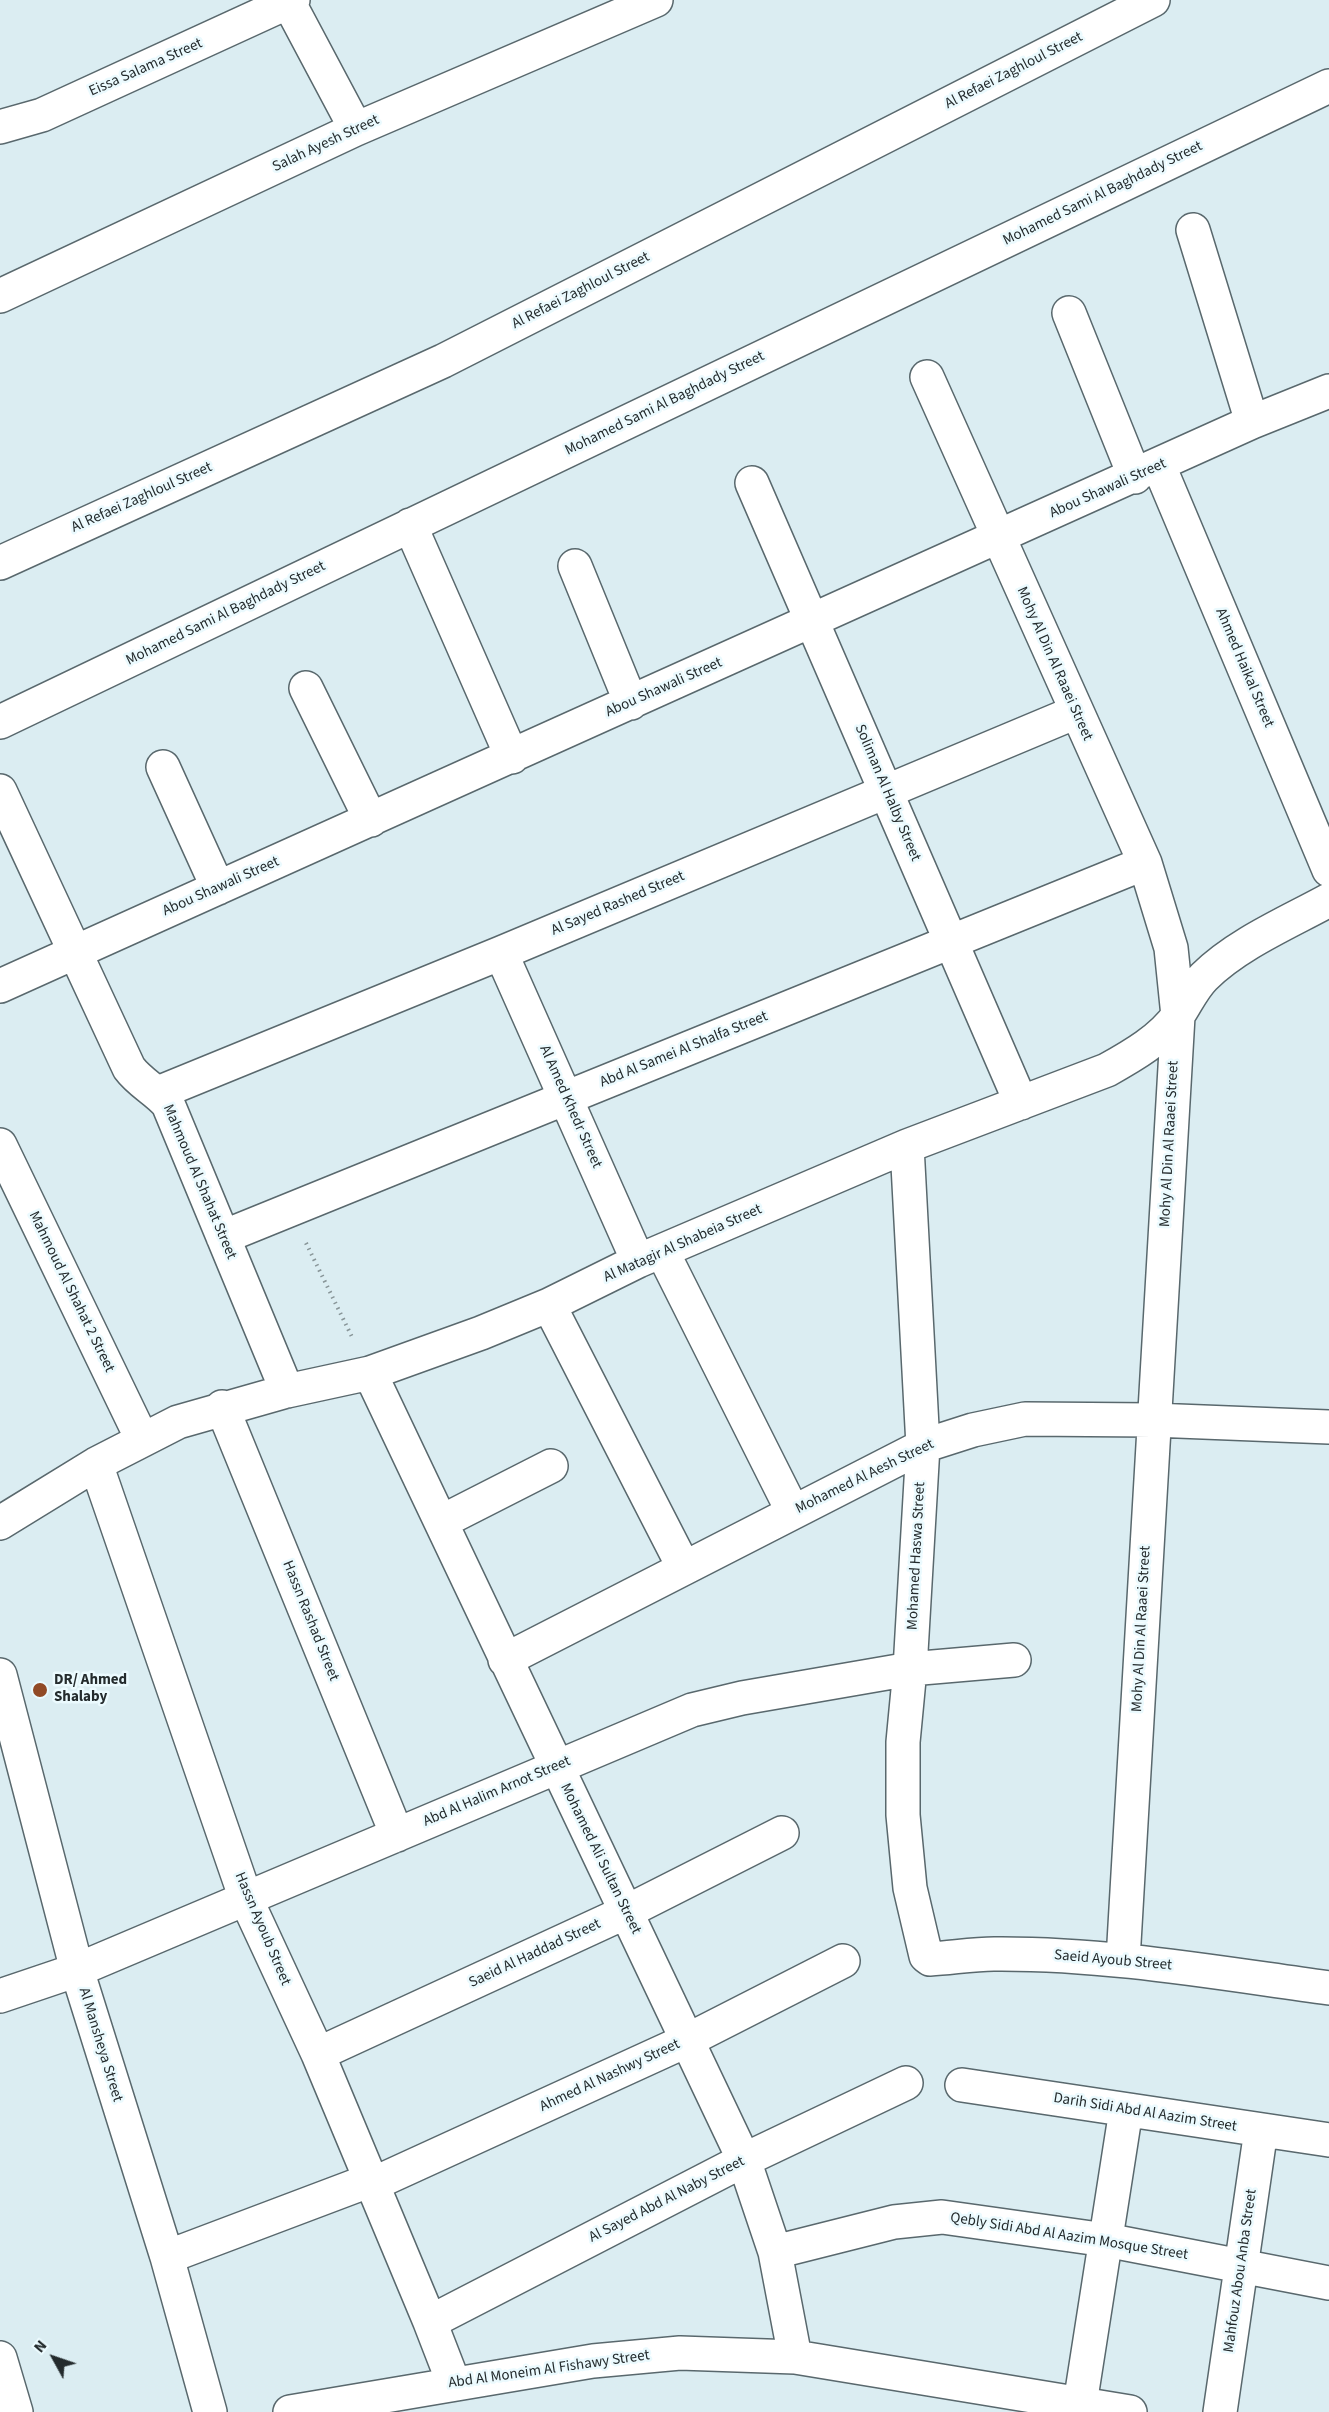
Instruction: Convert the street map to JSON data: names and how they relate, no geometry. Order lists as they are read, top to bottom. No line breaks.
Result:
{"streets":{"street":["Eissa Salama Street","Al Refaei Zaghloul Street","Salah Ayesh Street","Mohamed Sami Al Baghdady Street","Abou Shawali Street","Mohy Al Din Al Raaei Street","Ahmed Haikal Street","Soliman Al Halby Street","Al Sayed Rashed Street","Abd Al Samei Al Shalfa Street","Al Amed Khedr Street","Mahmoud Al Shahat Street","Al Matagir Al Shabeia Street","Mahmoud Al Shahat 2 Street","Mohamed Al Aesh Street","Mohamed Haswa Street","Hassn Rashad Street","Abd Al Halim Arnot Street","Mohamed Ali Sultan Street","Hassn Ayoub Street","Saeid Al Haddad Street","Saeid Ayoub Street","Al Mansheya Street","Ahmed Al Nashwy Street","Darih Sidi Abd Al Aazim Street","Al Sayed Abd Al Naby Street","Qebly Sidi Abd Al Aazim Mosque Street","Mahfouz Abou Anba Street","Abd Al Moneim Al Fishawy Street"]},"crossings":[["Abou Shawali Street","Mohy Al Din Al Raaei Street"],["Abou Shawali Street","Ahmed Haikal Street"],["Abou Shawali Street","Soliman Al Halby Street"],["Abou Shawali Street","Mahmoud Al Shahat Street"],["Mohy Al Din Al Raaei Street","Al Sayed Rashed Street"],["Mohy Al Din Al Raaei Street","Abd Al Samei Al Shalfa Street"],["Mohy Al Din Al Raaei Street","Al Matagir Al Shabeia Street"],["Mohy Al Din Al Raaei Street","Mohamed Al Aesh Street"],["Mohy Al Din Al Raaei Street","Saeid Ayoub Street"],["Soliman Al Halby Street","Al Sayed Rashed Street"],["Soliman Al Halby Street","Abd Al Samei Al Shalfa Street"],["Soliman Al Halby Street","Al Matagir Al Shabeia Street"],["Al Sayed Rashed Street","Al Amed Khedr Street"],["Al Sayed Rashed Street","Mahmoud Al Shahat Street"],["Abd Al Samei Al Shalfa Street","Al Amed Khedr Street"],["Abd Al Samei Al Shalfa Street","Mahmoud Al Shahat Street"],["Al Amed Khedr Street","Al Matagir Al Shabeia Street"],["Al Amed Khedr Street","Mohamed Al Aesh Street"],["Mahmoud Al Shahat Street","Al Matagir Al Shabeia Street"],["Al Matagir Al Shabeia Street","Mahmoud Al Shahat 2 Street"],["Al Matagir Al Shabeia Street","Mohamed Haswa Street"],["Al Matagir Al Shabeia Street","Hassn Rashad Street"],["Al Matagir Al Shabeia Street","Mohamed Ali Sultan Street"],["Al Matagir Al Shabeia Street","Hassn Ayoub Street"],["Mohamed Al Aesh Street","Mohamed Haswa Street"],["Mohamed Al Aesh Street","Mohamed Ali Sultan Street"],["Mohamed Haswa Street","Abd Al Halim Arnot Street"],["Mohamed Haswa Street","Saeid Ayoub Street"],["Hassn Rashad Street","Abd Al Halim Arnot Street"],["Abd Al Halim Arnot Street","Mohamed Ali Sultan Street"],["Abd Al Halim Arnot Street","Hassn Ayoub Street"],["Abd Al Halim Arnot Street","Al Mansheya Street"],["Mohamed Ali Sultan Street","Saeid Al Haddad Street"],["Mohamed Ali Sultan Street","Ahmed Al Nashwy Street"],["Mohamed Ali Sultan Street","Al Sayed Abd Al Naby Street"],["Mohamed Ali Sultan Street","Qebly Sidi Abd Al Aazim Mosque Street"],["Mohamed Ali Sultan Street","Abd Al Moneim Al Fishawy Street"],["Hassn Ayoub Street","Saeid Al Haddad Street"],["Hassn Ayoub Street","Ahmed Al Nashwy Street"],["Hassn Ayoub Street","Al Sayed Abd Al Naby Street"],["Hassn Ayoub Street","Abd Al Moneim Al Fishawy Street"],["Al Mansheya Street","Ahmed Al Nashwy Street"],["Darih Sidi Abd Al Aazim Street","Mahfouz Abou Anba Street"],["Qebly Sidi Abd Al Aazim Mosque Street","Mahfouz Abou Anba Street"]],"places":["DR/ Ahmed Shalaby"],"north":"top left"}
